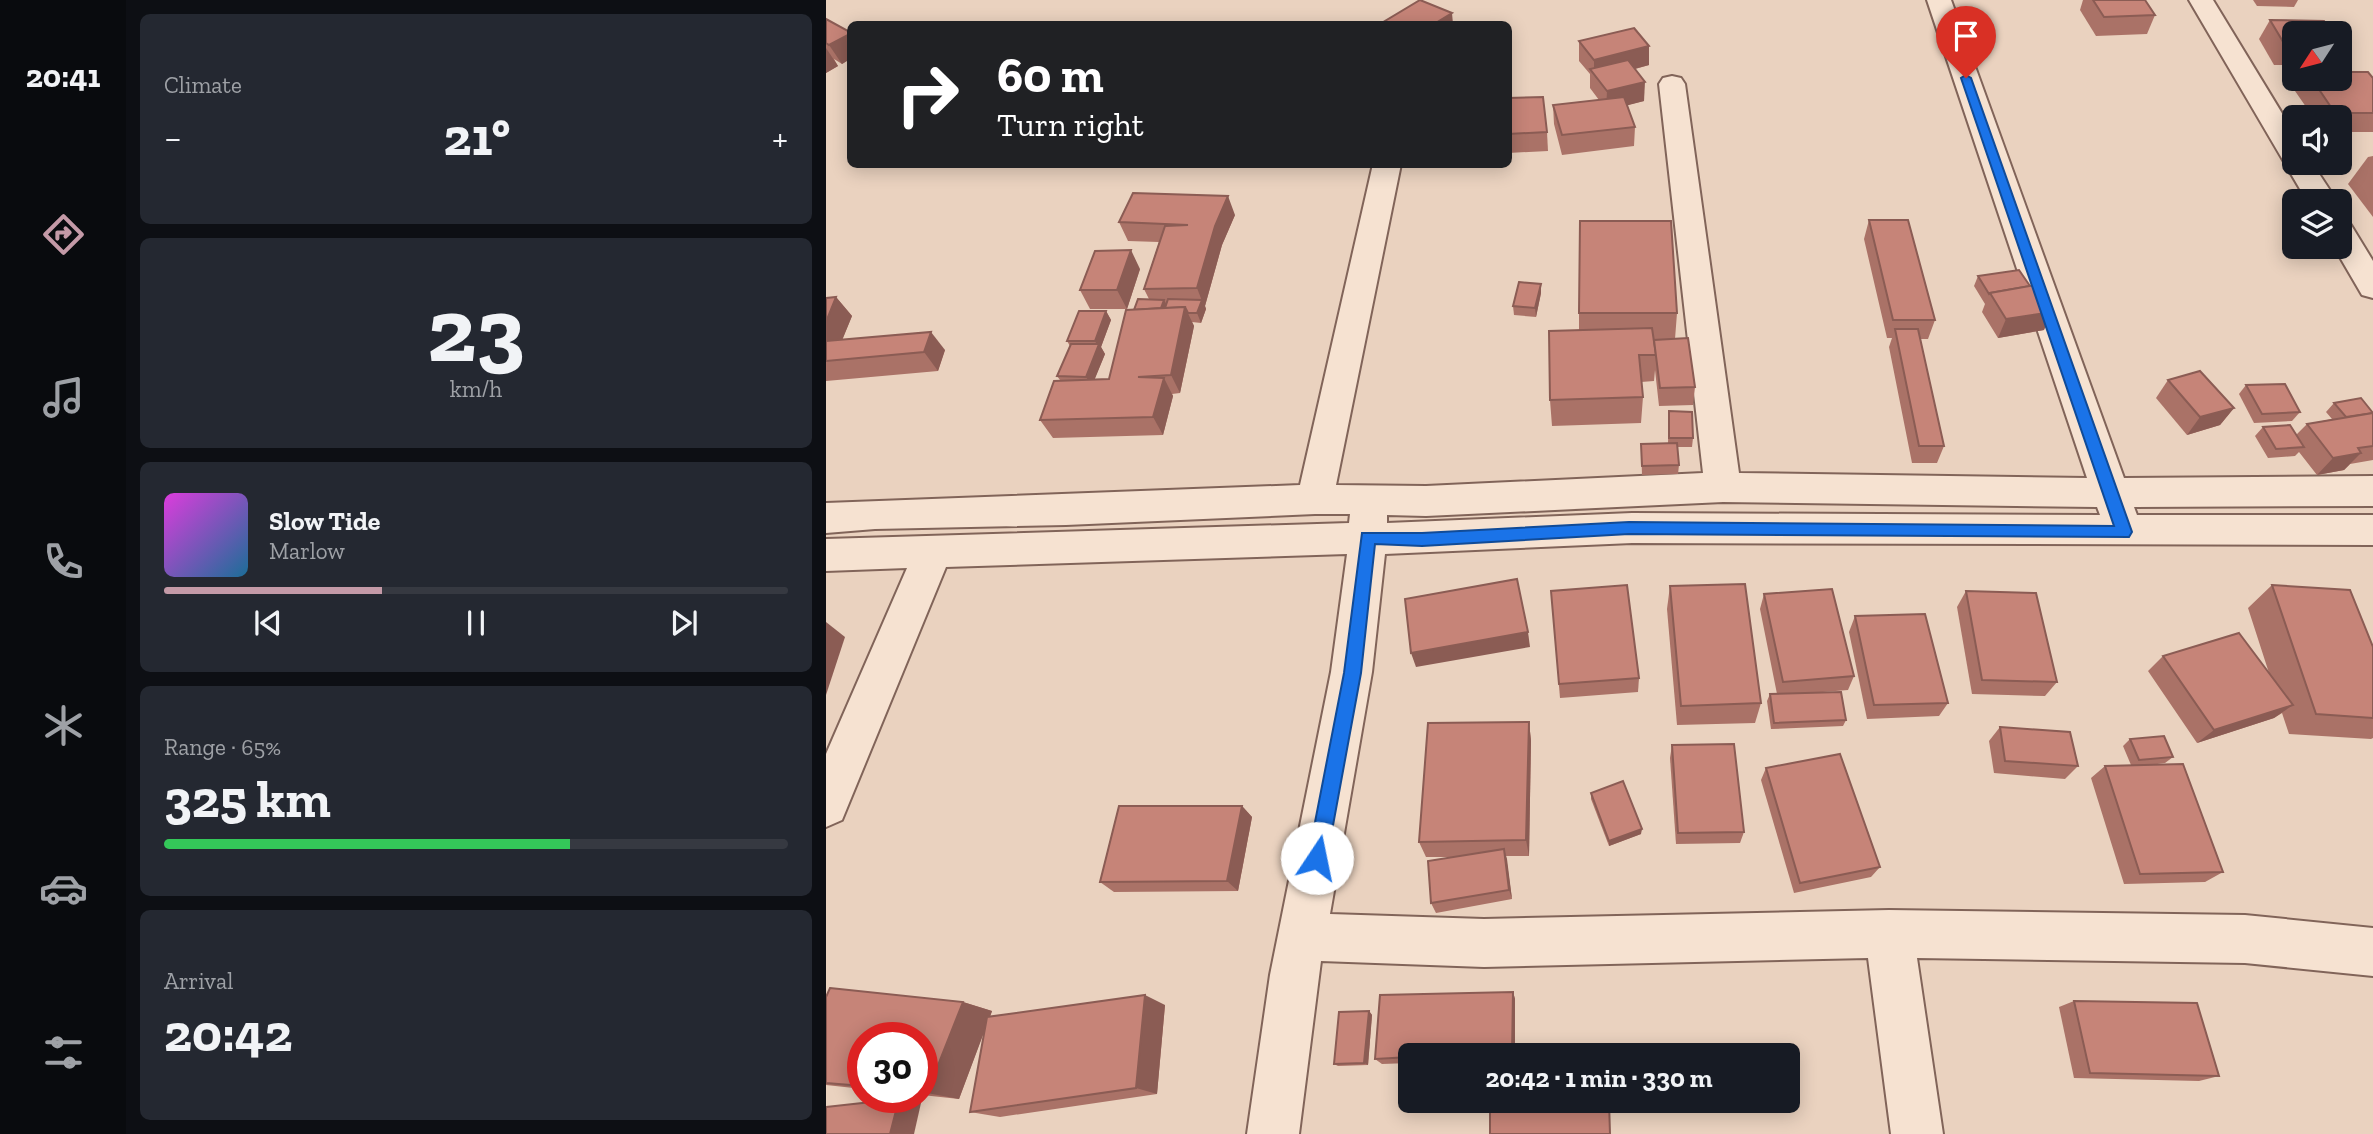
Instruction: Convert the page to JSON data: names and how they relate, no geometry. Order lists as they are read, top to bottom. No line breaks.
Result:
{"north":"bottom left","page":{"tabs":"20:41","tile":["Climate",["23","km/h"],["Range · 65%","325 km"],["Arrival","20:42"]],"turn":["60 m","Turn right"],"heat":["−","21°","+"],"song":["Slow Tide","Marlow"],"limit":"30","trip":"20:42 · 1 min · 330 m"}}
